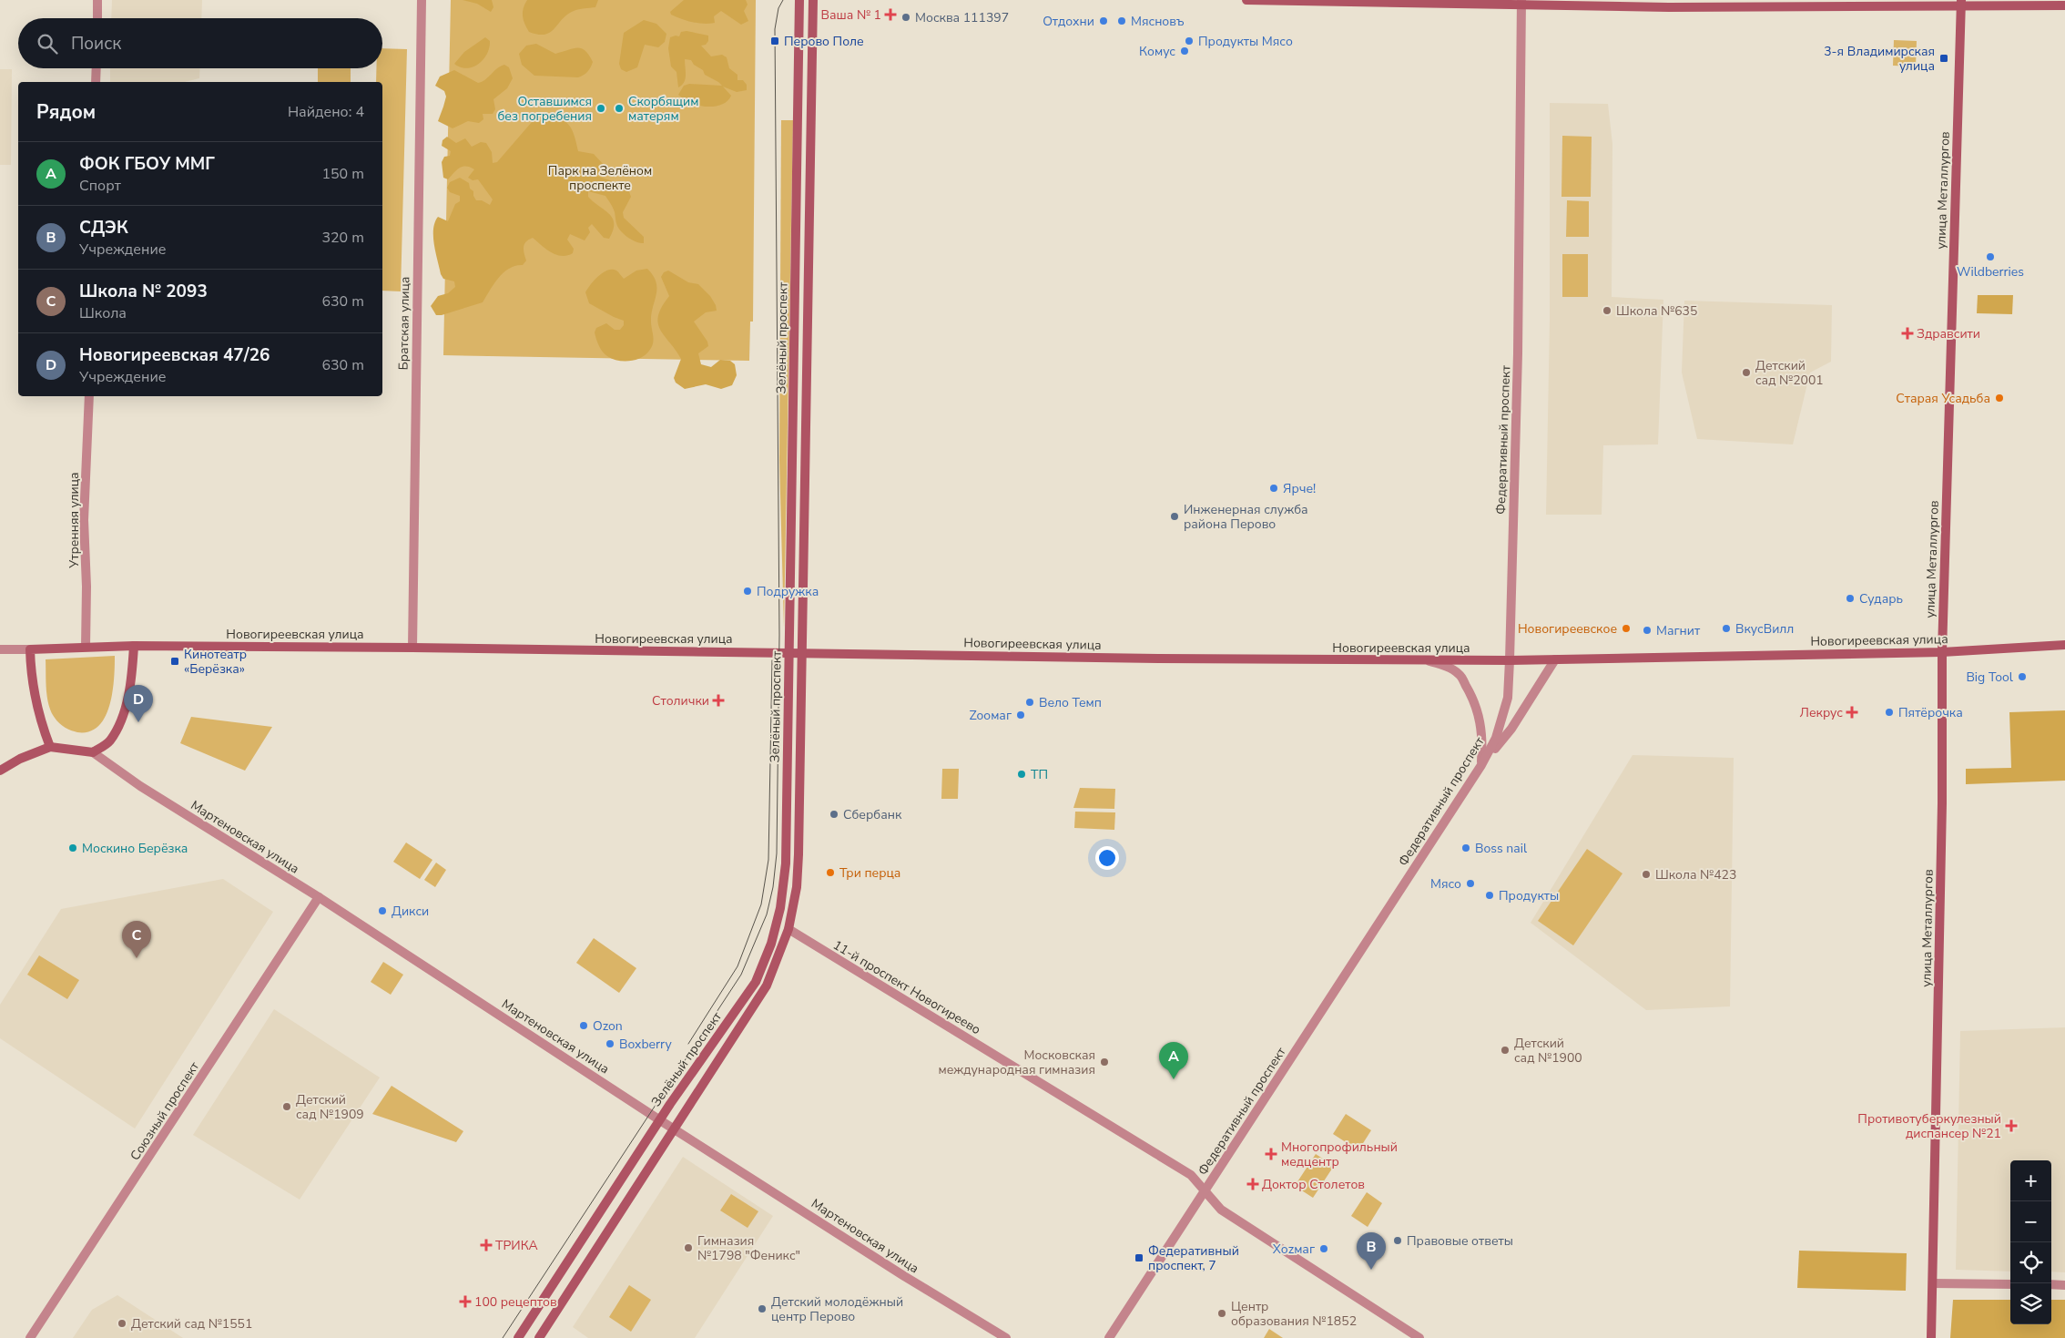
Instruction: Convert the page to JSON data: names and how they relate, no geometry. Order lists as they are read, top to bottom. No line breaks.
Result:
{"streets":{"main road":["улица Металлургов","Зелёный проспект","Новогиреевская улица"],"street":["Братская улица","Федеративный проспект","Утренняя улица","Мартеновская улица","11-й проспект Новогиреево","Союзный проспект"]},"crossings":[["улица Металлургов","Новогиреевская улица"],["Братская улица","Новогиреевская улица"],["Зелёный проспект","Новогиреевская улица"],["Зелёный проспект","Мартеновская улица"],["Зелёный проспект","11-й проспект Новогиреево"],["Федеративный проспект","Новогиреевская улица"],["Федеративный проспект","11-й проспект Новогиреево"],["Утренняя улица","Новогиреевская улица"],["Мартеновская улица","Союзный проспект"]],"parks":["Парк на Зелёном проспекте"],"places":{"health":["Ваша № 1","Здравсити","Столички","Лекрус","Противотуберкулезный диспансер №21","Многопрофильный медцентр","Доктор Столетов","ТРИКА","100 рецептов"],"other":["Москва 111397","Отдохни","Мясновъ","Продукты Мясо","Комус","Оставшимся без погребения","Скорбящим матерям","Wildberries","Школа №635","Детский сад №2001","Старая Усадьба","Ярче!","Инженерная служба района Перово","Подружка","Сударь","Новогиреевское","ВкусВилл","Магнит","Big Tool","Вело Темп","Пятёрочка","Zooмаг","ТП","Сбербанк","Москино Берёзка","Boss nail","Три перца","Школа №423","Мясо","Продукты","Дикси","Ozon","Boxberry","Детский сад №1900","Московская международная гимназия","Детский сад №1909","Правовые ответы","Гимназия №1798 \"Феникс\"","Хоzмаг","Детский молодёжный центр Перово","Центр образования №1852","Детский сад №1551"],"transit":["Перово Поле","3-я Владимирская улица","Кинотеатр «Берёзка»","Федеративный проспект, 7"]},"page":{"search":"Поиск","heading":["Рядом","Найдено: 4"],"list":[{"mark":"A","name":"ФОК ГБОУ ММГ","note":"Спорт","value":"150 m"},{"mark":"B","name":"СДЭК","note":"Учреждение","value":"320 m"},{"mark":"C","name":"Школа № 2093","note":"Школа","value":"630 m"},{"mark":"D","name":"Новогиреевская 47/26","note":"Учреждение","value":"630 m"}],"pins":["D","C","A","B"],"map_buttons":["+","−"]}}
